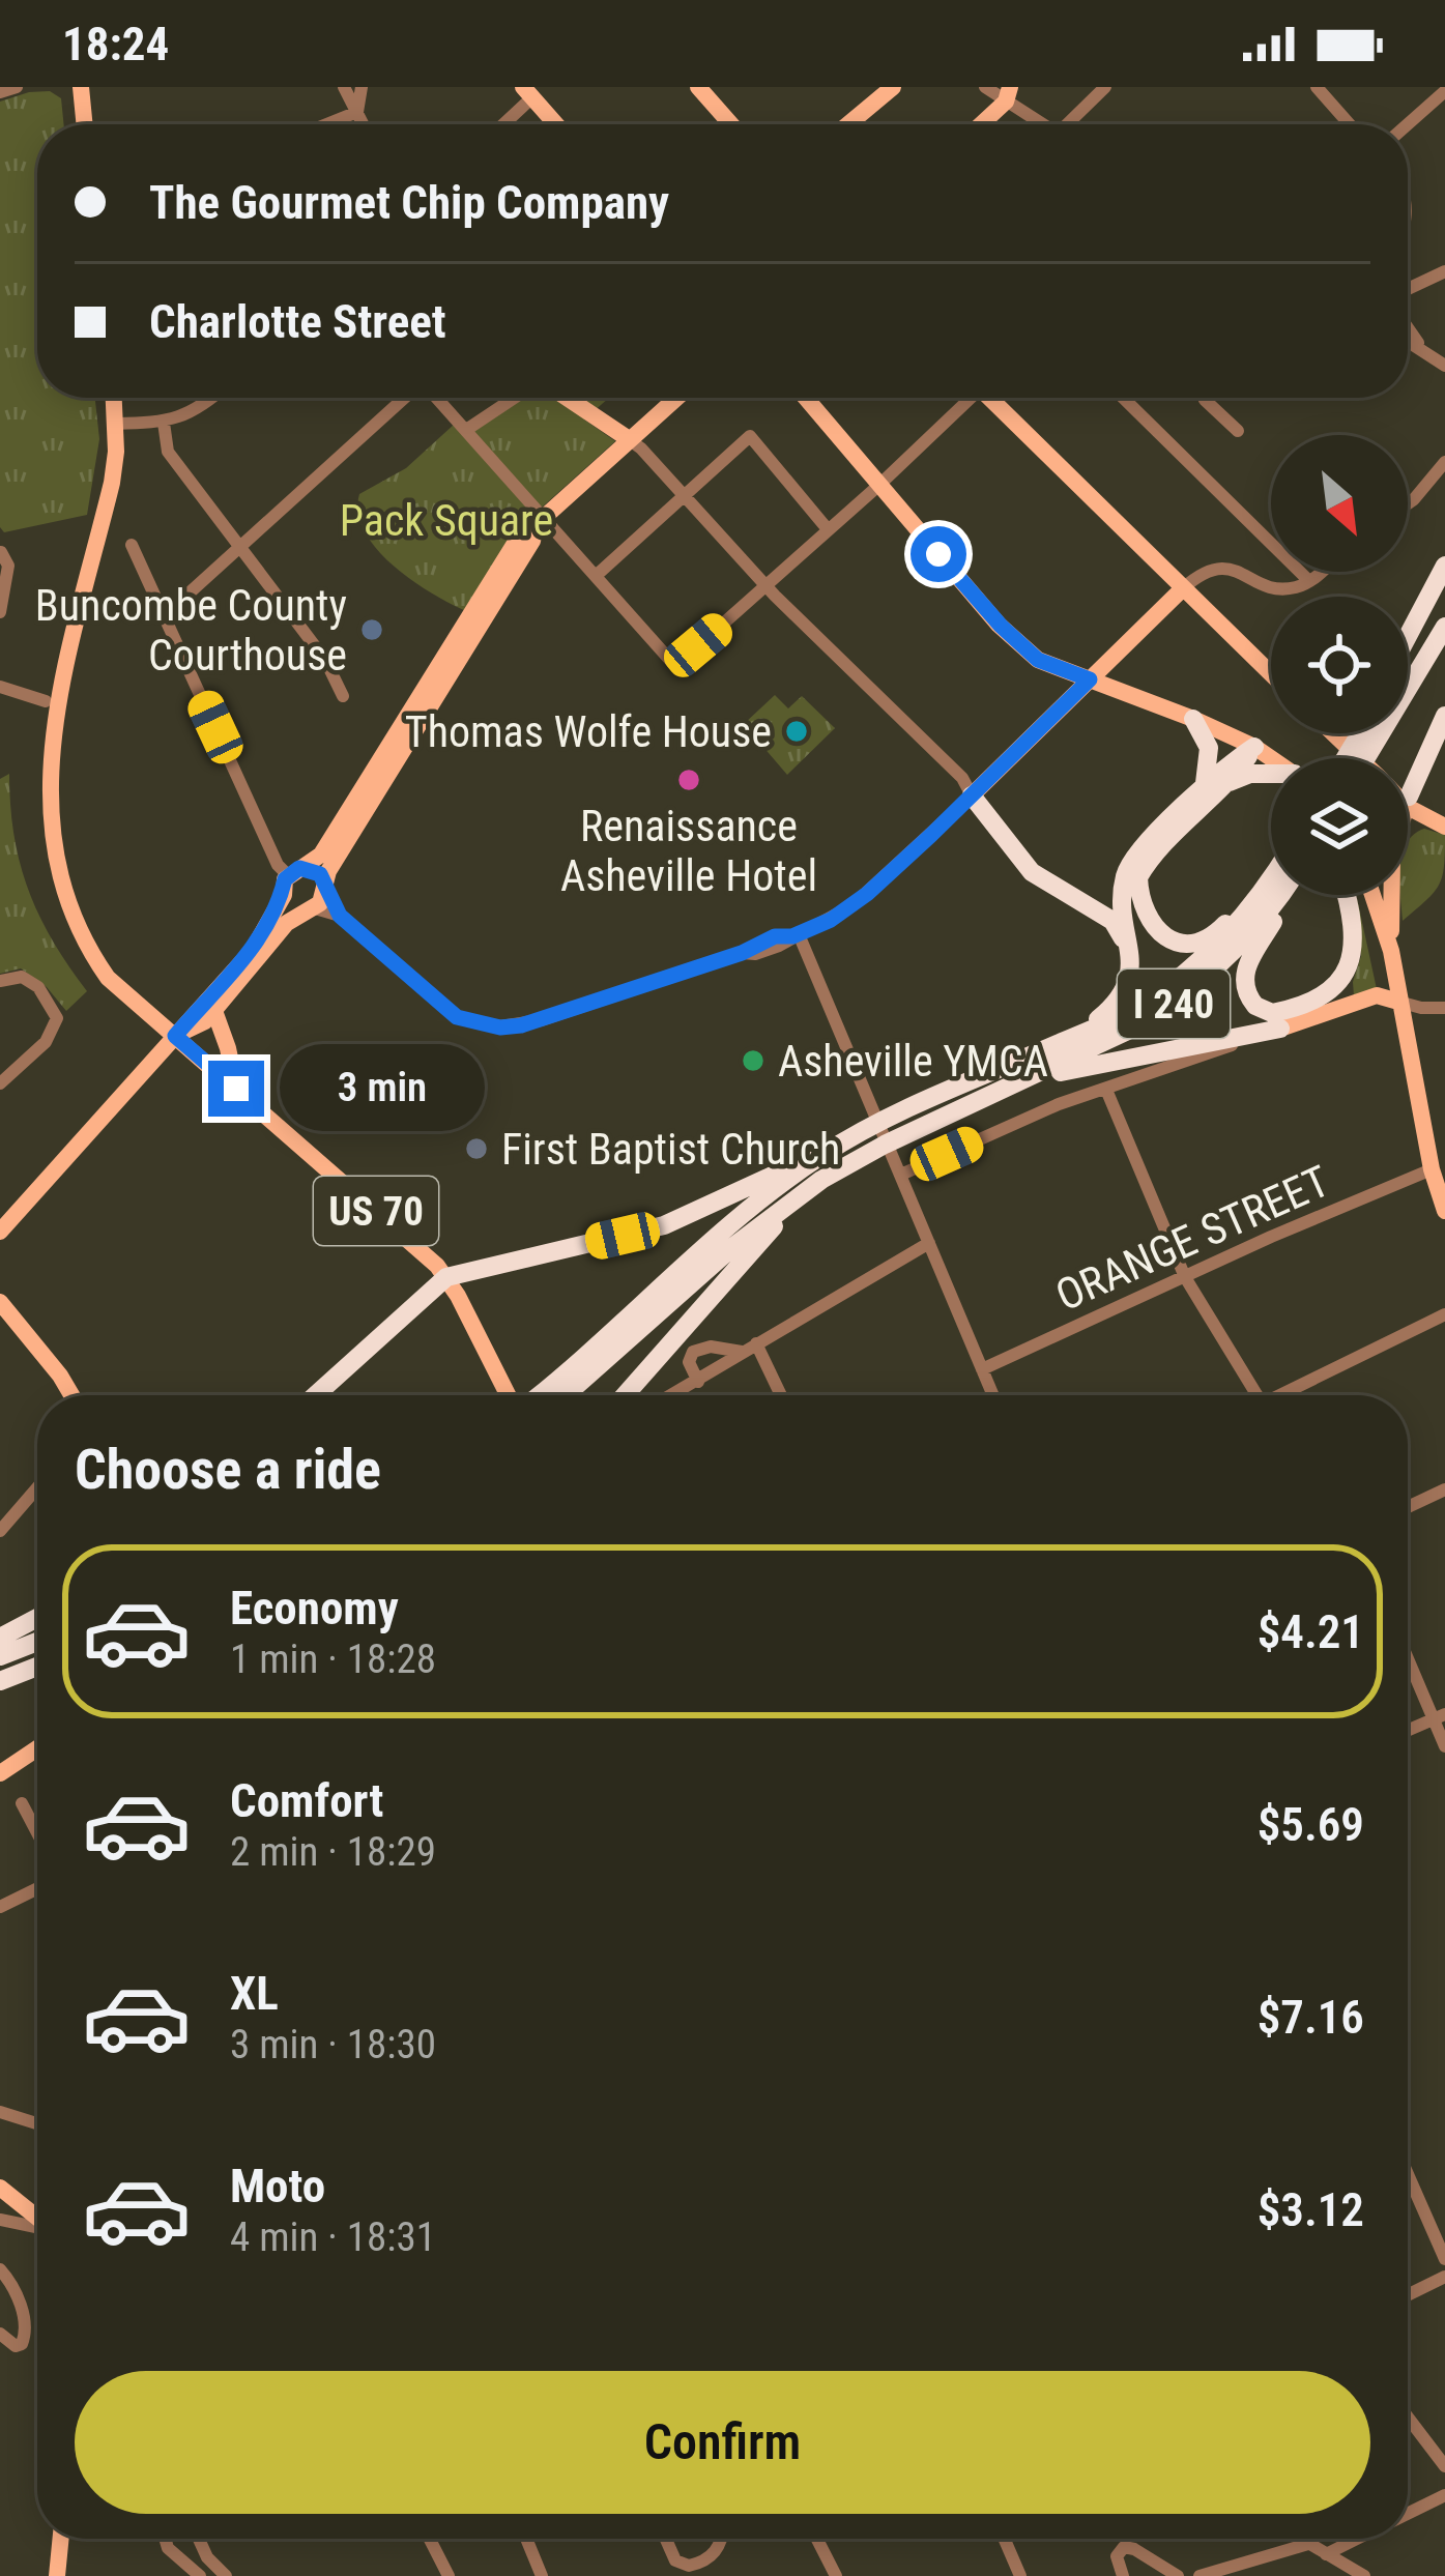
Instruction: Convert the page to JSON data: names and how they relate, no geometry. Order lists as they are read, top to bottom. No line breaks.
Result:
{"streets":{"highway":["I 240","US 70"],"street":["ORANGE STREET"]},"crossings":[["I 240","US 70"]],"parks":["Pack Square"],"places":["Buncombe County Courthouse","Thomas Wolfe House","Renaissance Asheville Hotel","Asheville YMCA","First Baptist Church"],"north":"bottom right","page":{"status":"18:24","banner":["The Gourmet Chip Company","Charlotte Street"],"bubble":"3 min","heading":"Choose a ride","list":[{"name":"Economy","note":"1 min · 18:28","value":"$4.21"},{"name":"Comfort","note":"2 min · 18:29","value":"$5.69"},{"name":"XL","note":"3 min · 18:30","value":"$7.16"},{"name":"Moto","note":"4 min · 18:31","value":"$3.12"}],"buttons":"Confirm"}}
